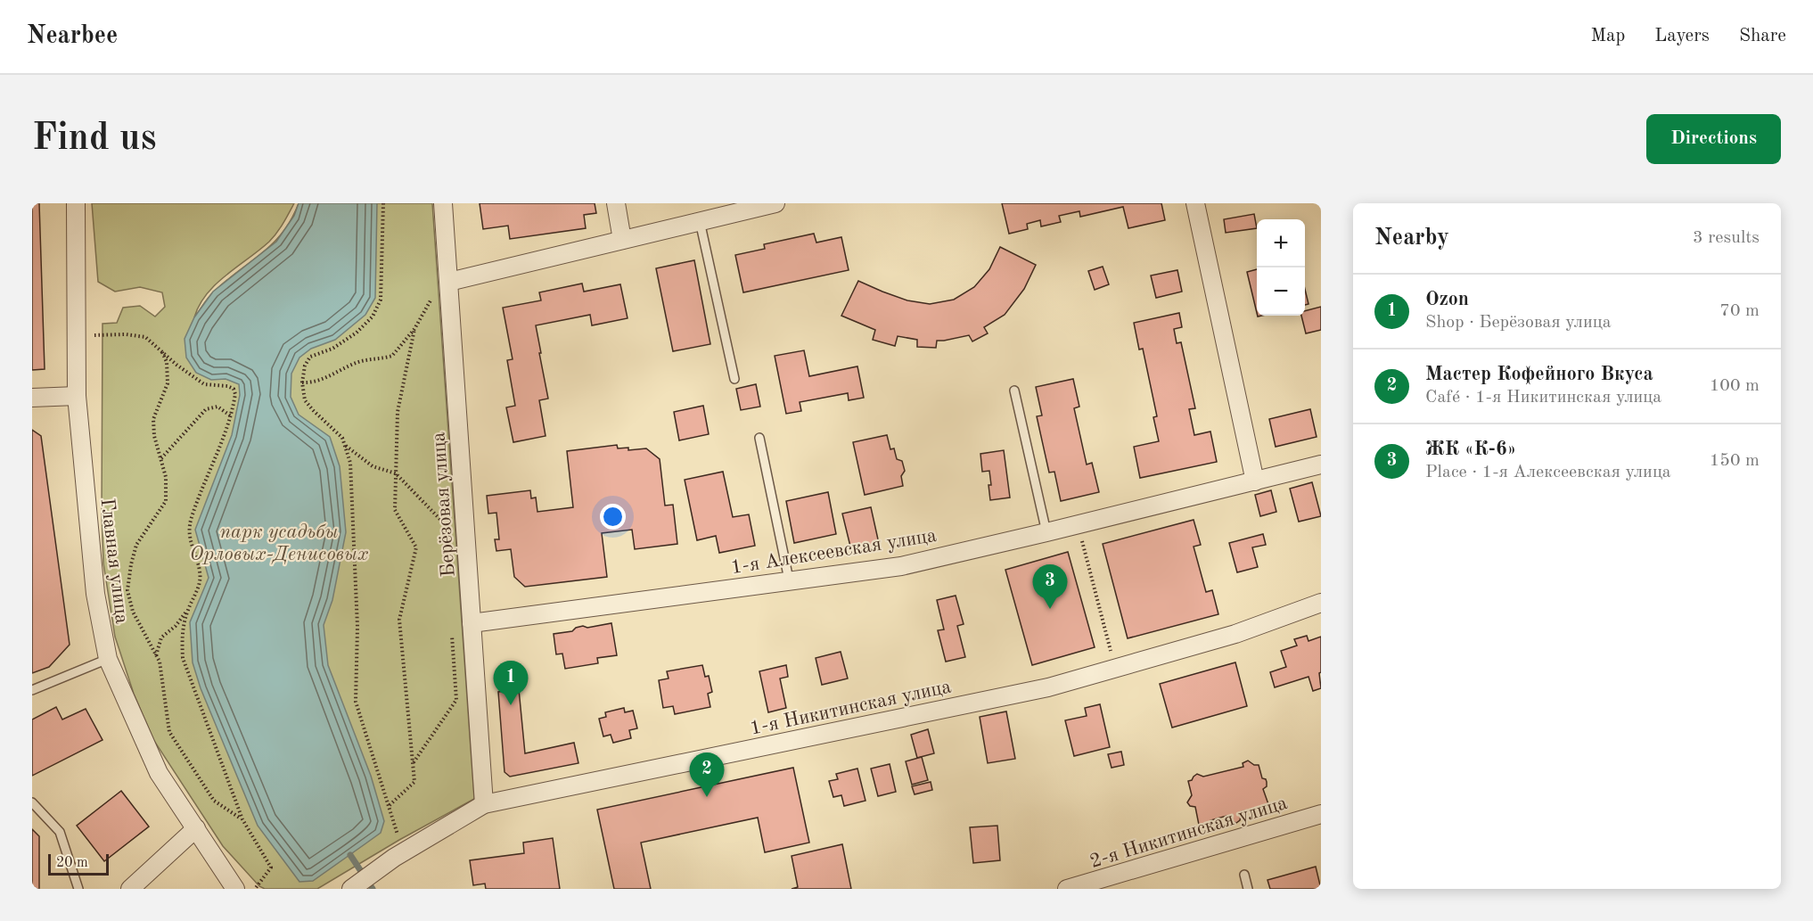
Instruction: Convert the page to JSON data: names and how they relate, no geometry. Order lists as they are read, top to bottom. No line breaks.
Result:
{"streets":{"street":["Берёзовая улица","1-я Алексеевская улица","Главная улица","1-я Никитинская улица","2-я Никитинская улица"]},"crossings":[["Берёзовая улица","1-я Алексеевская улица"],["Берёзовая улица","1-я Никитинская улица"]],"parks":["парк усадьбы Орловых-Денисовых"],"scale_bar":"20 m","page":{"header":"Nearbee","nav":["Map","Layers","Share"],"buttons":"Directions","title":"Find us","heading":["Nearby","3 results"],"map_buttons":["+","−"],"list":[{"mark":"1","name":"Ozon","note":"Shop · Берёзовая улица","value":"70 m"},{"mark":"2","name":"Мастер Кофейного Вкуса","note":"Café · 1-я Никитинская улица","value":"100 m"},{"mark":"3","name":"ЖК «К-6»","note":"Place · 1-я Алексеевская улица","value":"150 m"}],"pins":["3","1","2"],"scale":"20 m"}}
